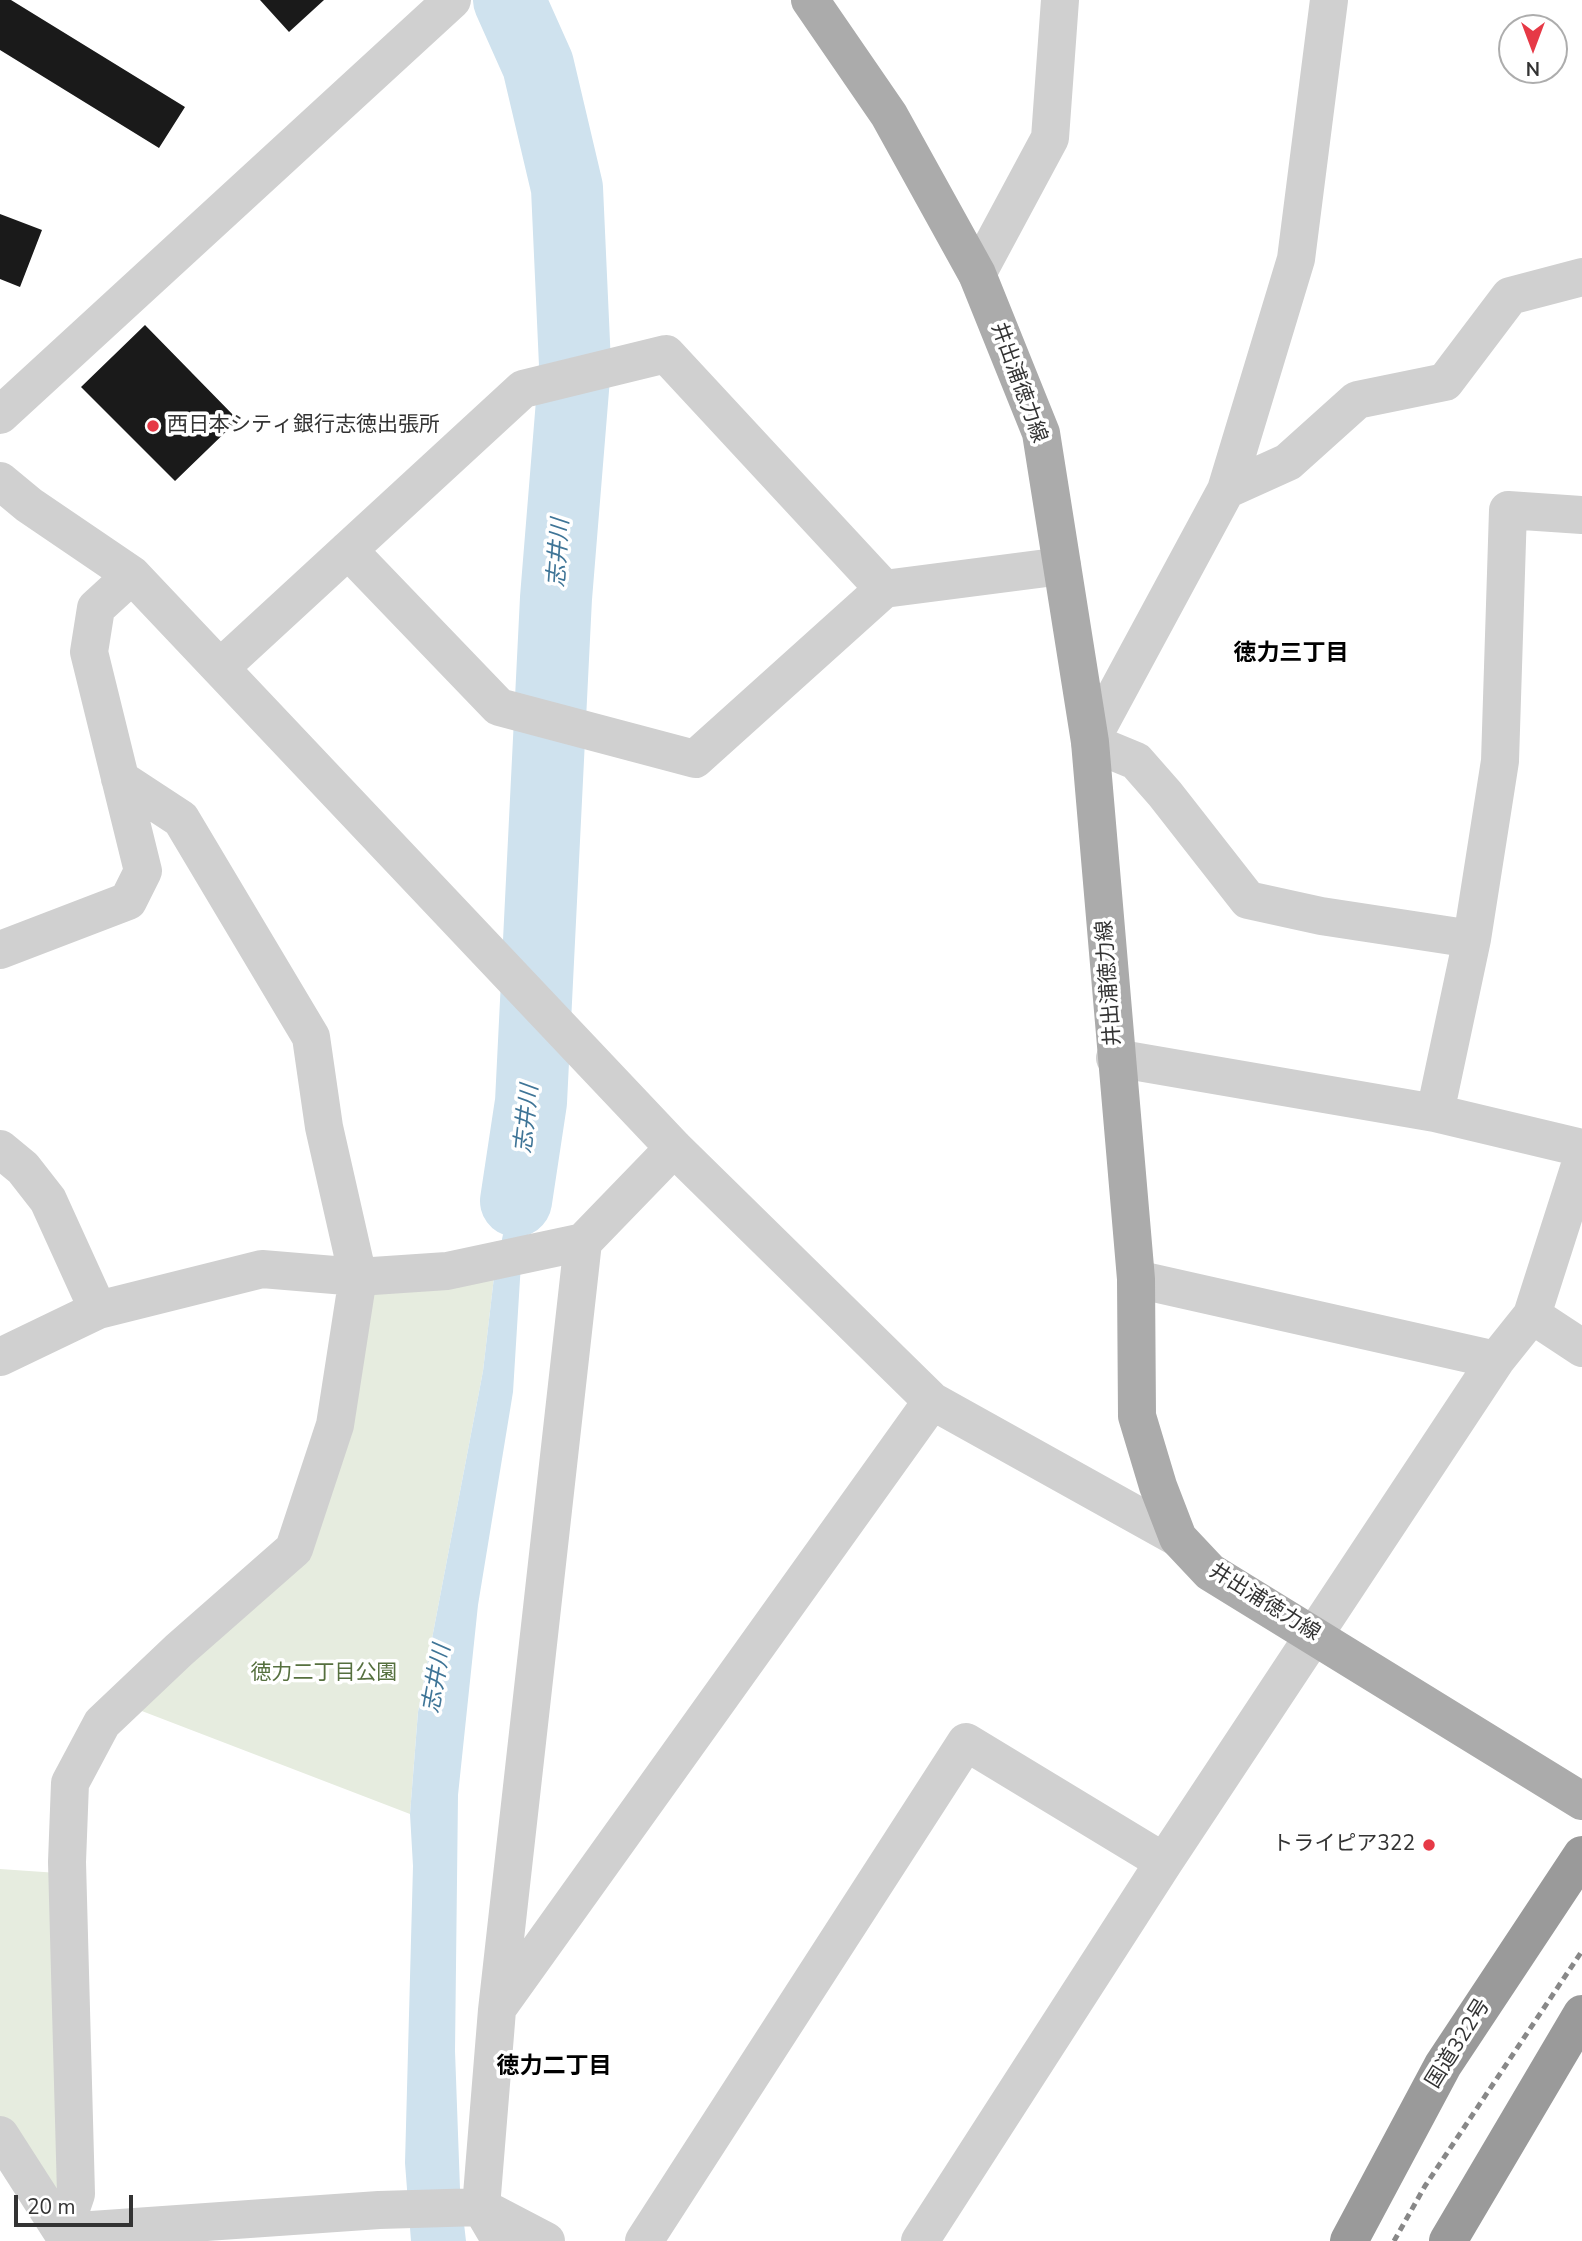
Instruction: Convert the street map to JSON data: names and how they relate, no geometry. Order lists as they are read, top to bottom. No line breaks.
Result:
{"streets":{"highway":["国道322号"],"main road":["井出浦徳力線"]},"districts":["徳力三丁目","徳力二丁目"],"water":["志井川"],"parks":["徳力二丁目公園"],"places":["西日本シティ銀行志徳出張所","トライピア322"],"scale_bar":"20 m","north":"bottom"}
